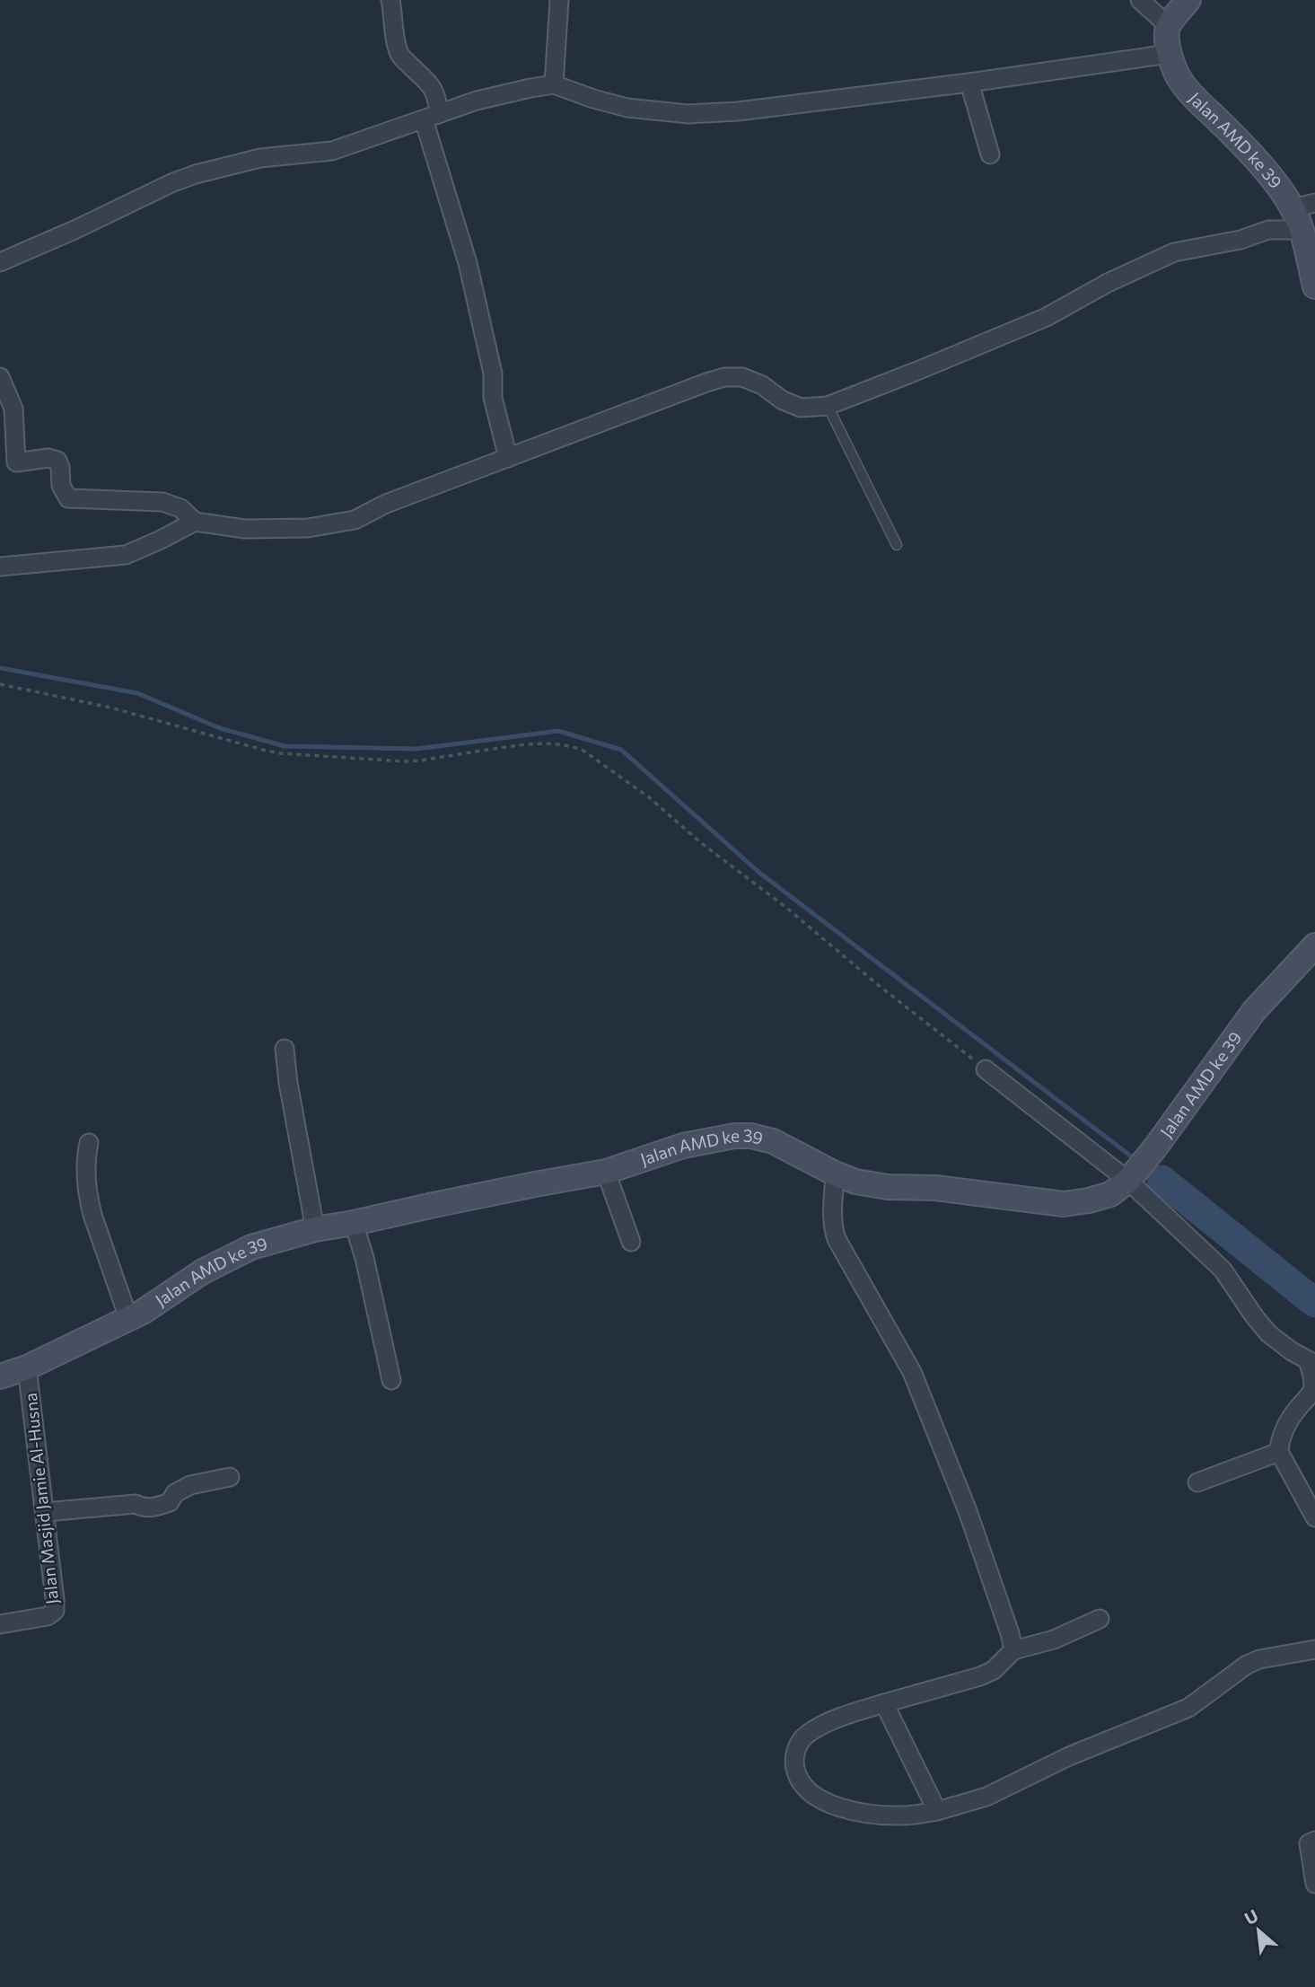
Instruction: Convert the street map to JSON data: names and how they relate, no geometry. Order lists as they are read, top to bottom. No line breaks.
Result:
{"streets":{"street":["Jalan AMD ke 39","Jalan Masjid Jamie Al-Husna"]},"crossings":[["Jalan AMD ke 39","Jalan Masjid Jamie Al-Husna"]],"north":"top left"}
